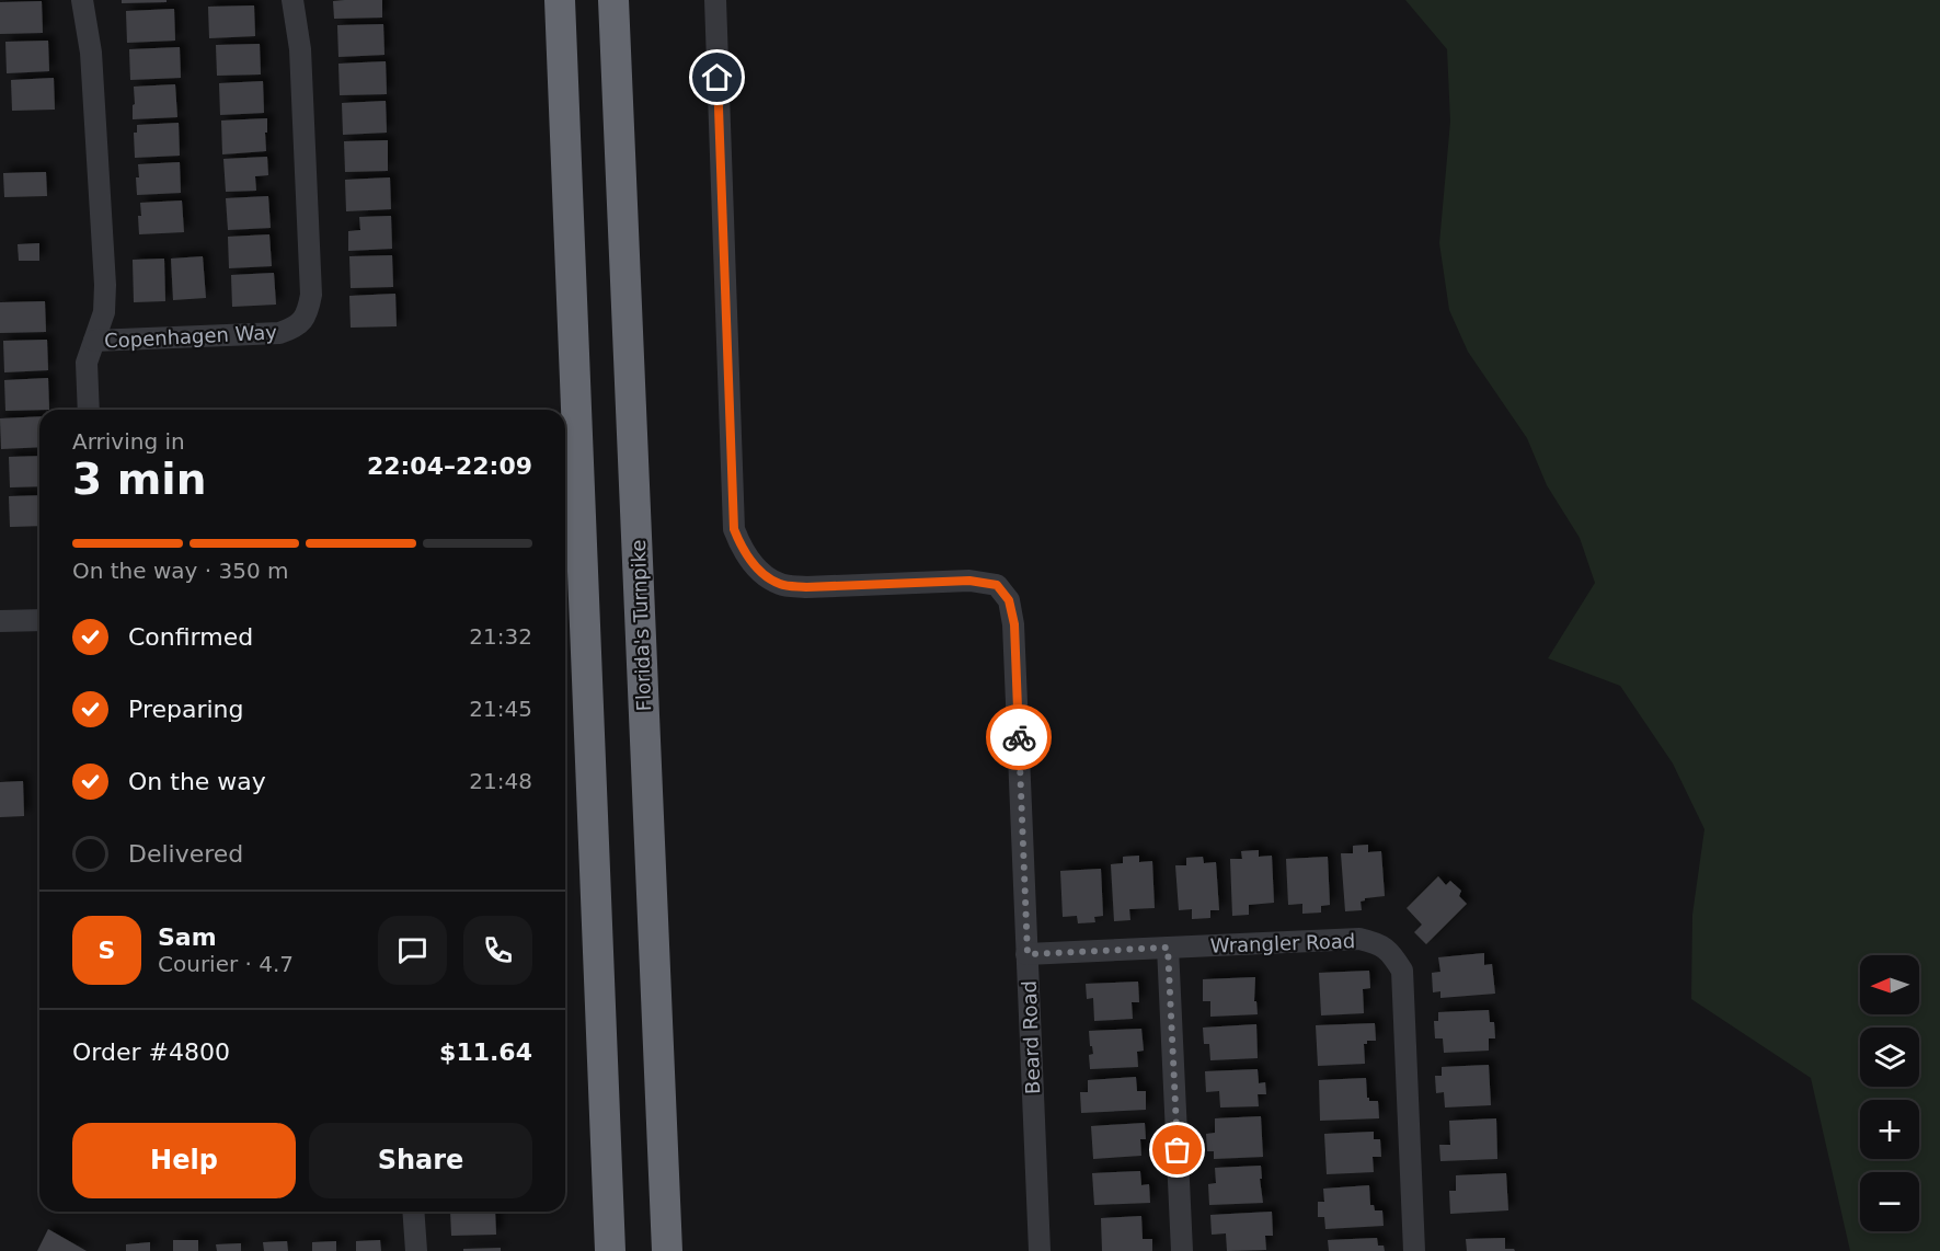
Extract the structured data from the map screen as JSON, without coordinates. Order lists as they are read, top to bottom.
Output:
{
  "streets": {
    "highway": ["Florida's Turnpike"],
    "street": ["Copenhagen Way", "Wrangler Road", "Beard Road"]
  },
  "crossings": [
    ["Wrangler Road", "Beard Road"]
  ],
  "north": "left",
  "page": {
    "heading": ["3 min", "Arriving in", "22:04–22:09"],
    "panel": [
      "Sam",
      "Courier · 4.7",
      "Order #4800",
      "$11.64"
    ],
    "bar": "On the way · 350 m",
    "list": [
      ["Confirmed", "21:32"],
      ["Preparing", "21:45"],
      ["On the way", "21:48"],
      "Delivered"
    ],
    "round": "S",
    "map_buttons": ["+", "−"],
    "buttons": ["Help", "Share"]
  }
}
